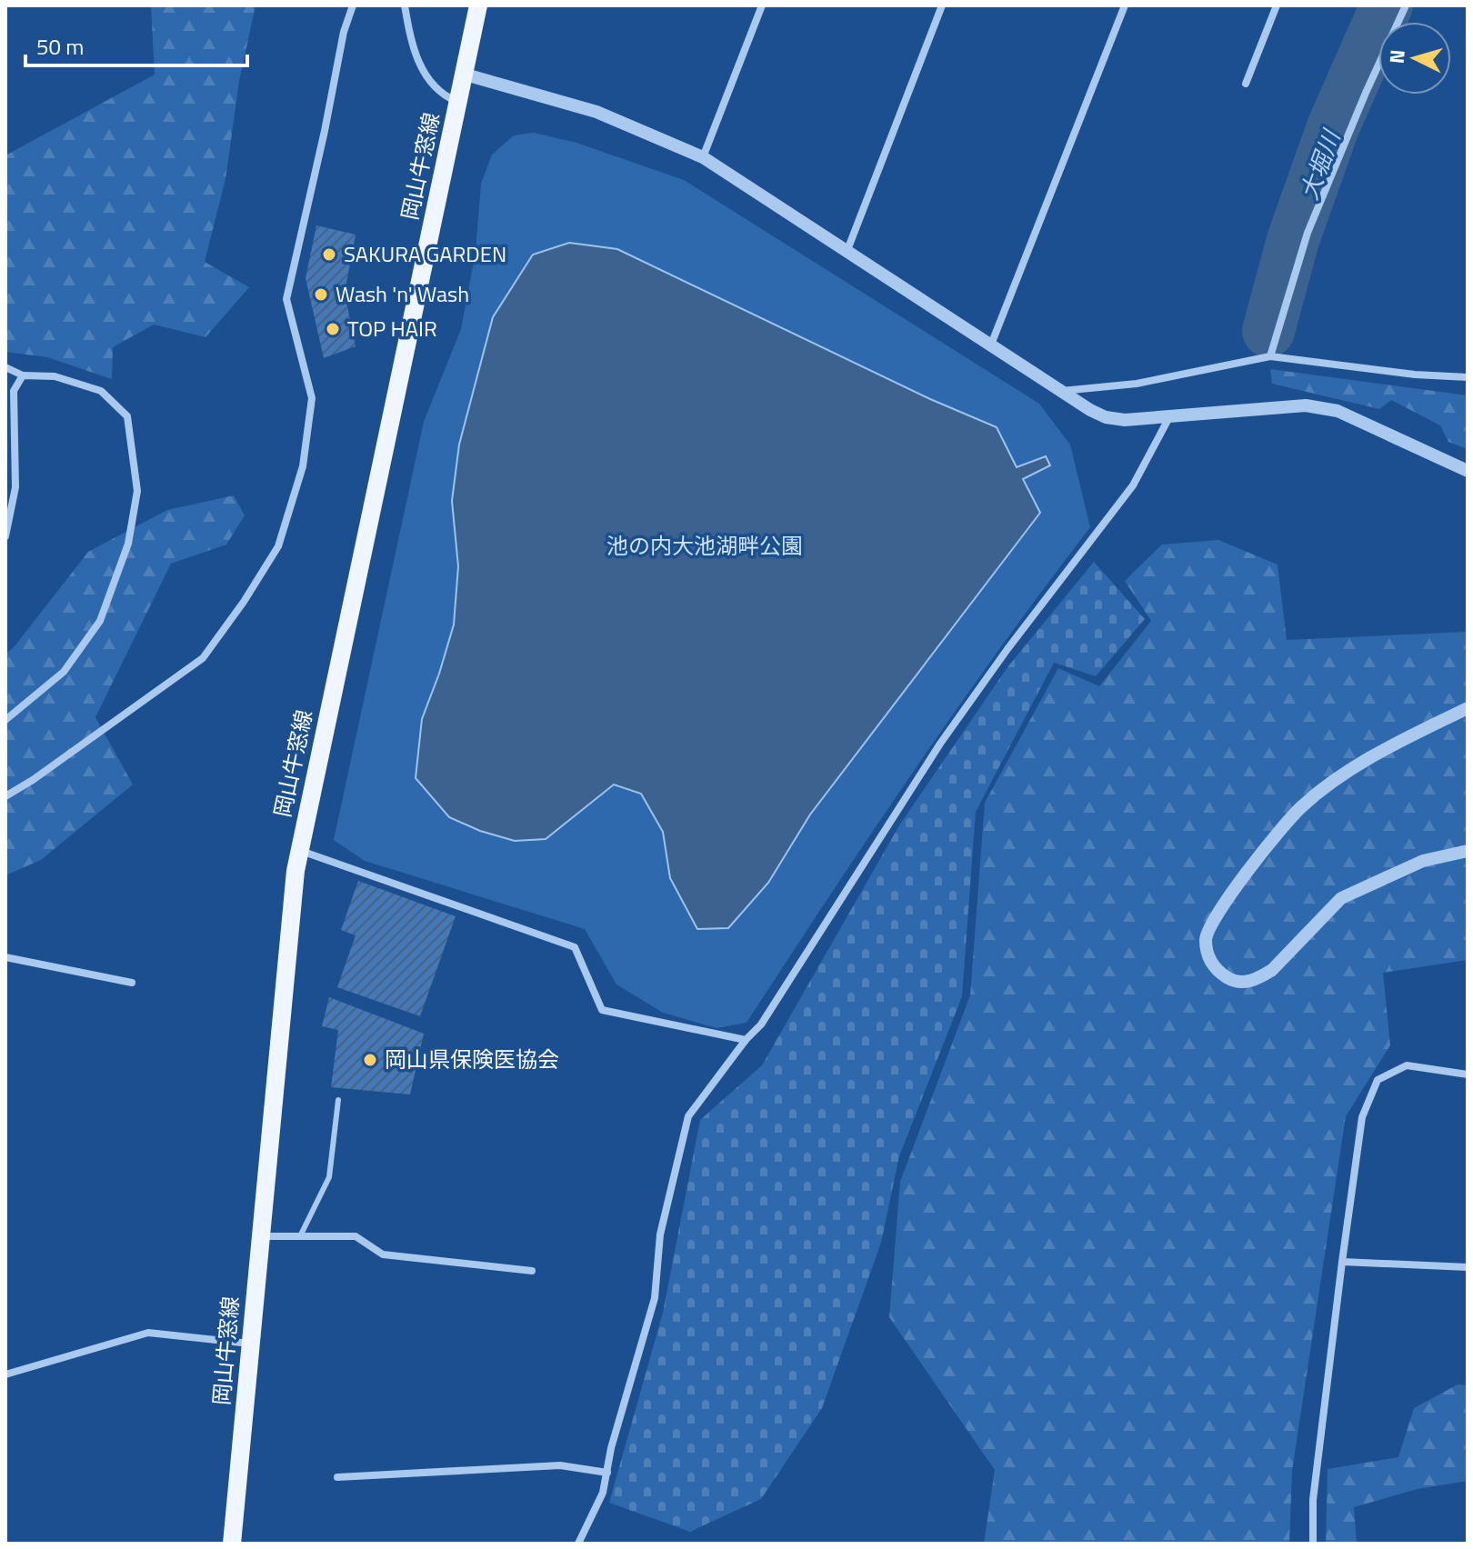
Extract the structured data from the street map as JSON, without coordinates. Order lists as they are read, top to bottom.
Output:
{
  "streets": {
    "main road": ["岡山牛窓線"]
  },
  "water": ["大堀川"],
  "parks": ["池の内大池湖畔公園"],
  "places": [
    "SAKURA GARDEN",
    "Wash 'n' Wash",
    "TOP HAIR",
    "岡山県保険医協会"
  ],
  "scale_bar": "50 m",
  "north": "left"
}
